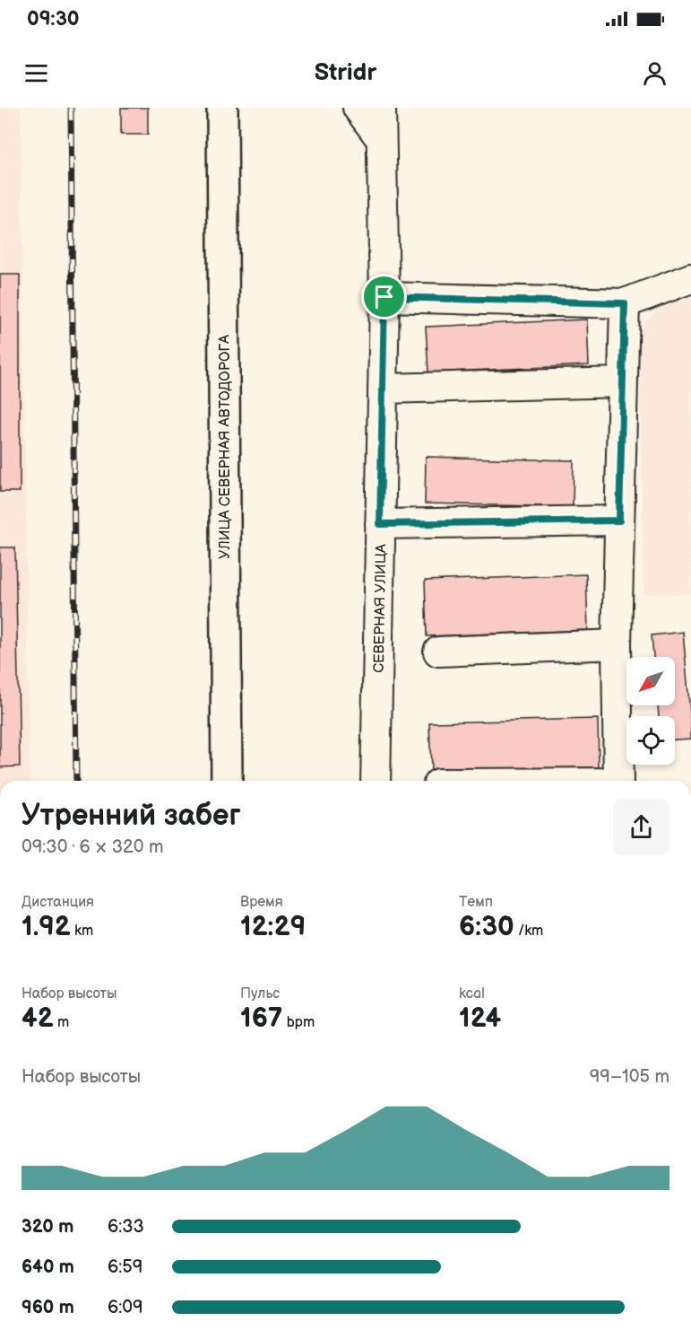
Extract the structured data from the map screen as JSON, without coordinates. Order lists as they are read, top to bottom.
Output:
{
  "streets": {
    "main road": ["УЛИЦА СЕВЕРНАЯ АВТОДОРОГА"],
    "street": ["СЕВЕРНАЯ УЛИЦА"]
  },
  "north": "bottom left",
  "page": {
    "status": "09:30",
    "header": "Stridr",
    "heading": ["Утренний забег", "09:30 · 6 × 320 m"],
    "stats": [
      ["Дистанция", "1.92 km"],
      ["Время", "12:29"],
      ["Темп", "6:30 /km"],
      ["Набор высоты", "42 m"],
      ["Пульс", "167 bpm"],
      ["kcal", "124"]
    ],
    "chart": ["Набор высоты", "99–105 m"],
    "list": [
      {
        "name": "320 m",
        "note": "6:33"
      },
      {
        "name": "640 m",
        "note": "6:59"
      },
      {
        "name": "960 m",
        "note": "6:09"
      }
    ]
  }
}
